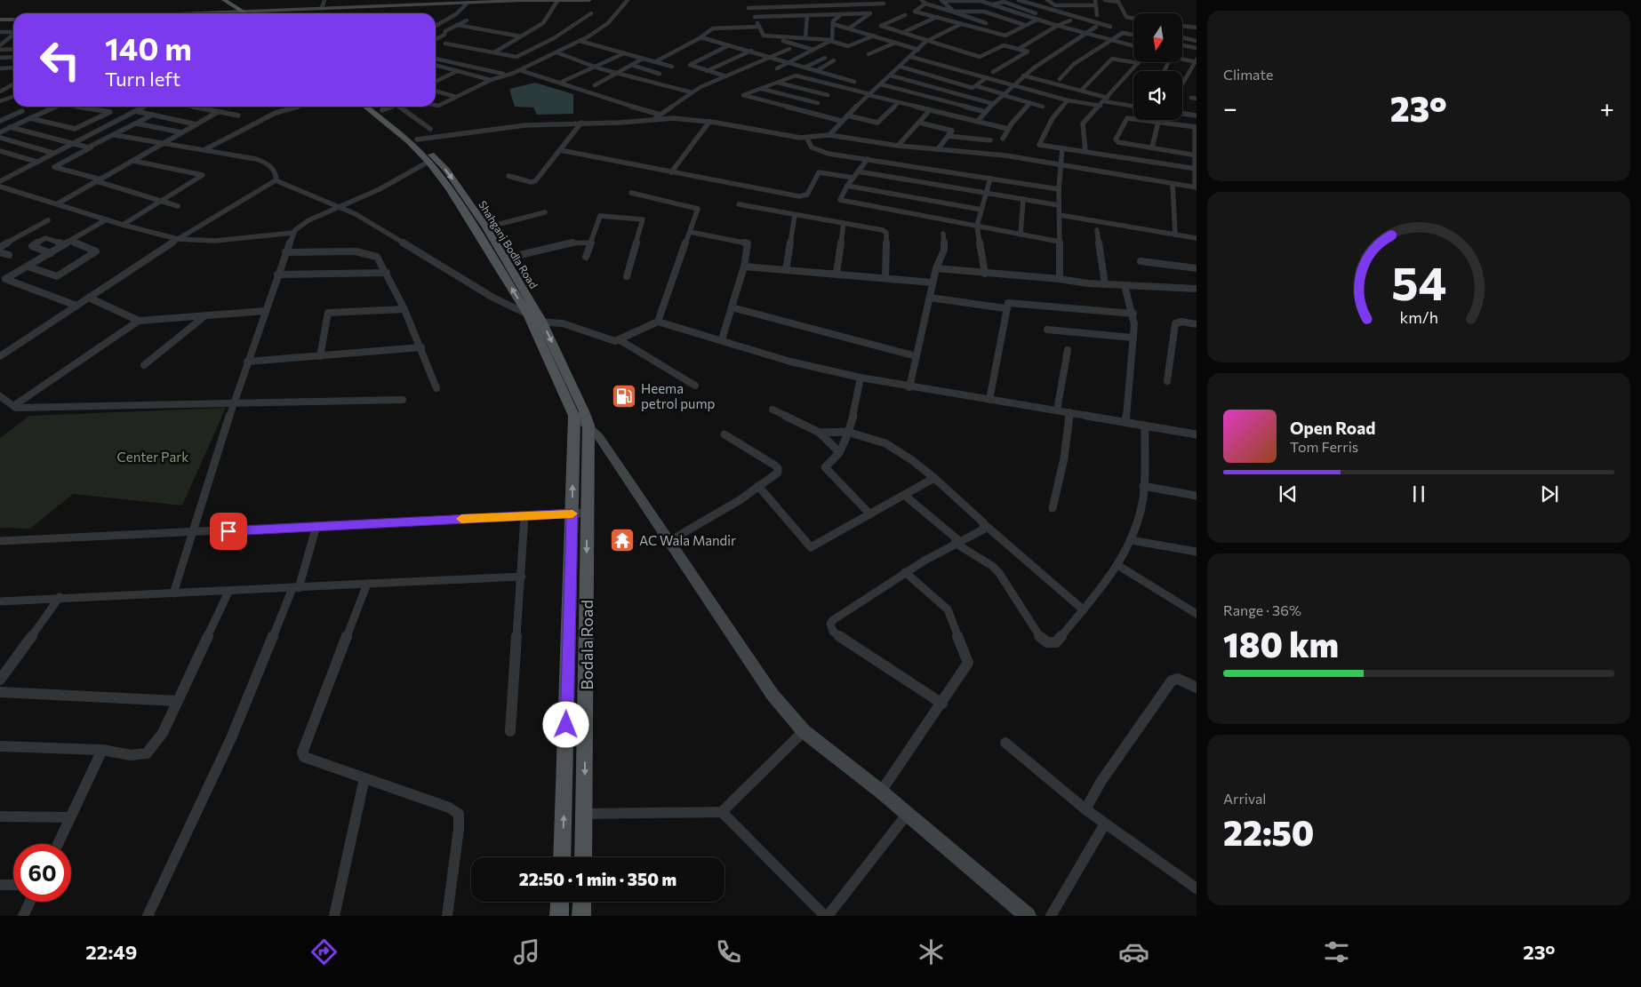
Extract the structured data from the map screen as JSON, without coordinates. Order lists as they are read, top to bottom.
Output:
{
  "streets": {
    "main road": ["Shahganj Bodla Road", "Bodala Road"]
  },
  "crossings": [
    ["Shahganj Bodla Road", "Bodala Road"]
  ],
  "parks": ["Center Park"],
  "places": {
    "fuel station": ["Heema petrol pump"],
    "temple": ["AC Wala Mandir"]
  },
  "north": "bottom",
  "page": {
    "tile": [
      "Climate",
      ["Range · 36%", "180 km"],
      ["Arrival", "22:50"]
    ],
    "turn": ["140 m", "Turn left"],
    "heat": ["−", "23°", "+"],
    "song": ["Open Road", "Tom Ferris"],
    "limit": "60",
    "trip": "22:50 · 1 min · 350 m",
    "tabs": ["22:49", "23°"],
    "gauge": ["54", "km/h"]
  }
}
